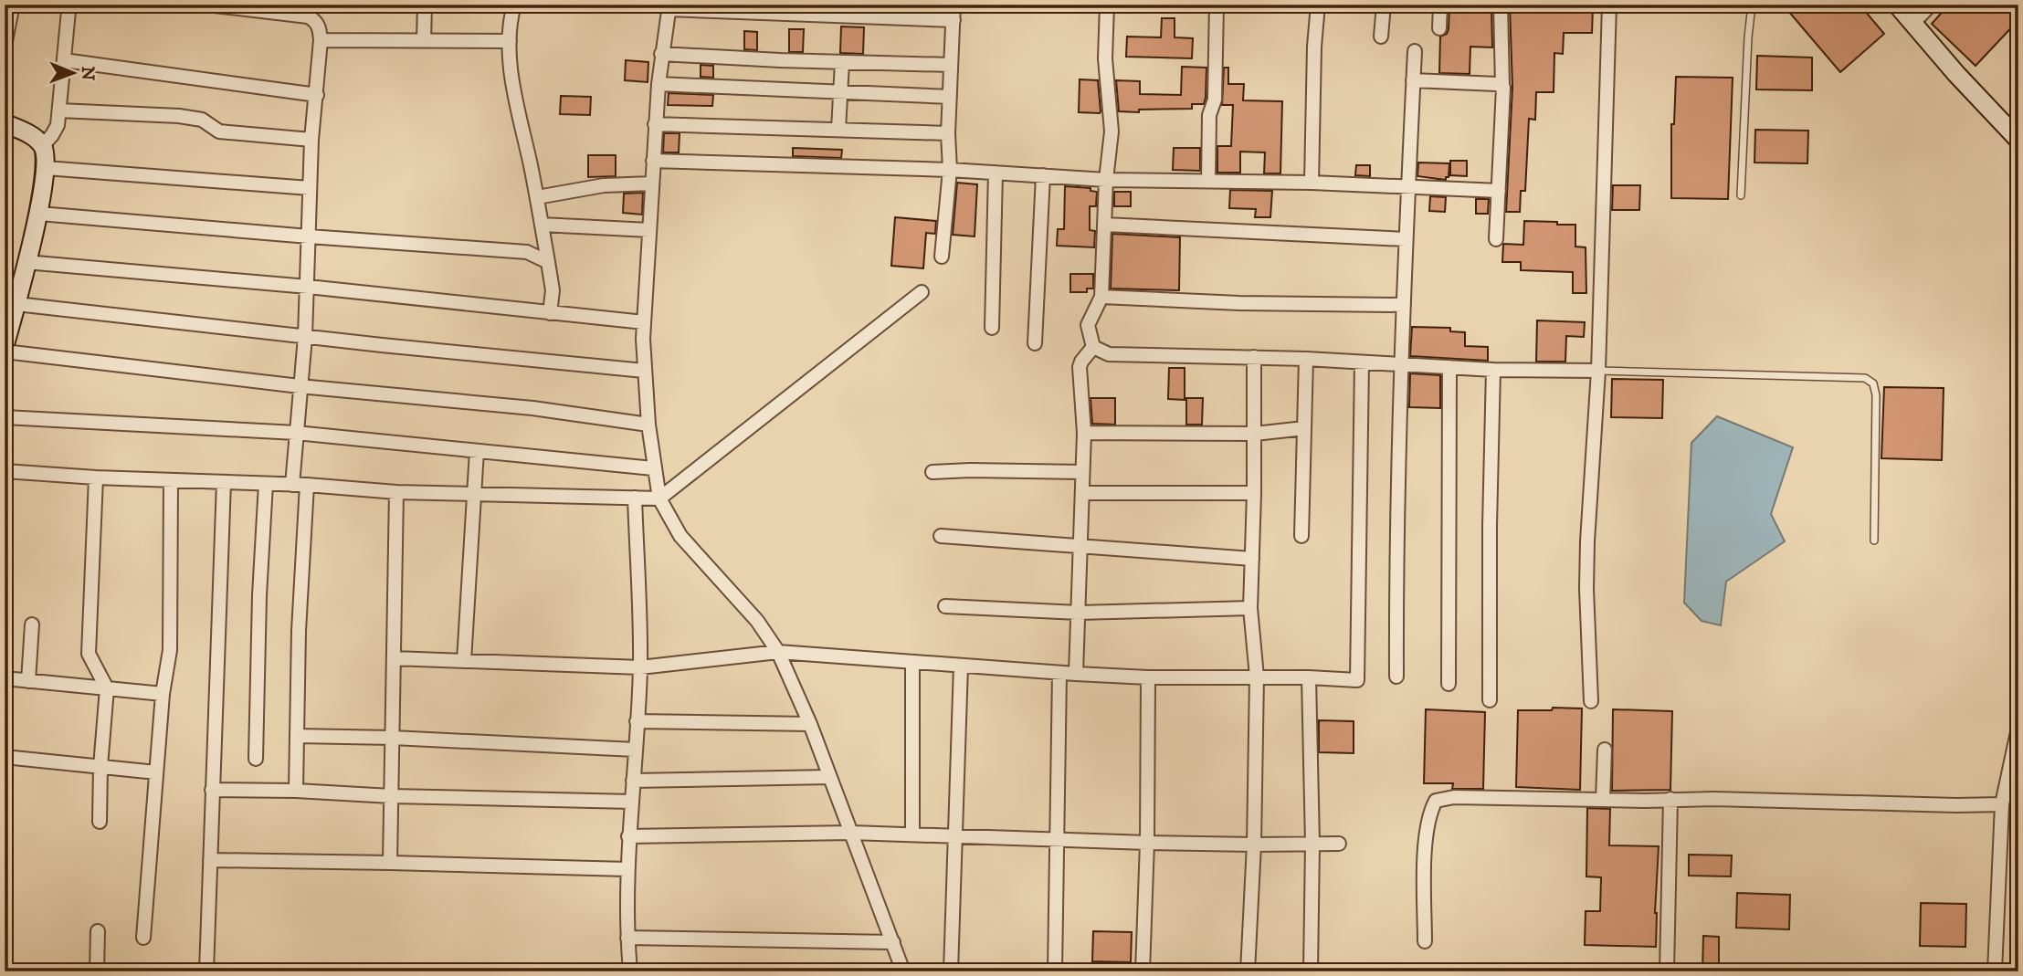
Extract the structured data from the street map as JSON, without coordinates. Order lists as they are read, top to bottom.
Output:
{
  "north": "right"
}
